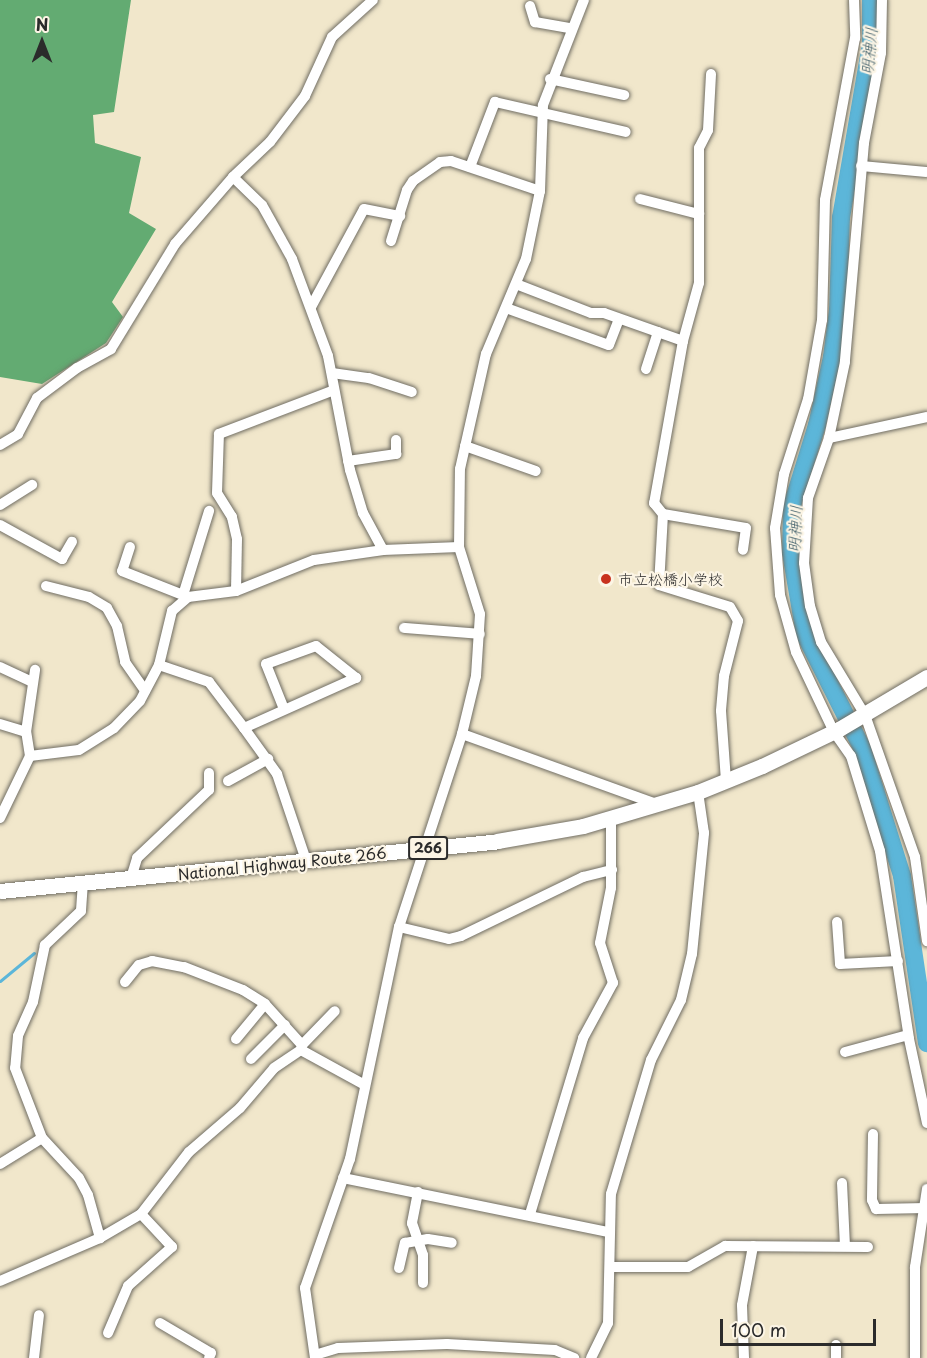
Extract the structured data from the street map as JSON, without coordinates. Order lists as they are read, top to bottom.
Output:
{
  "streets": {
    "highway": ["266", "National Highway Route 266"]
  },
  "water": ["明神川"],
  "places": ["市立松橋小学校"],
  "scale_bar": "100 m",
  "north": "top"
}
